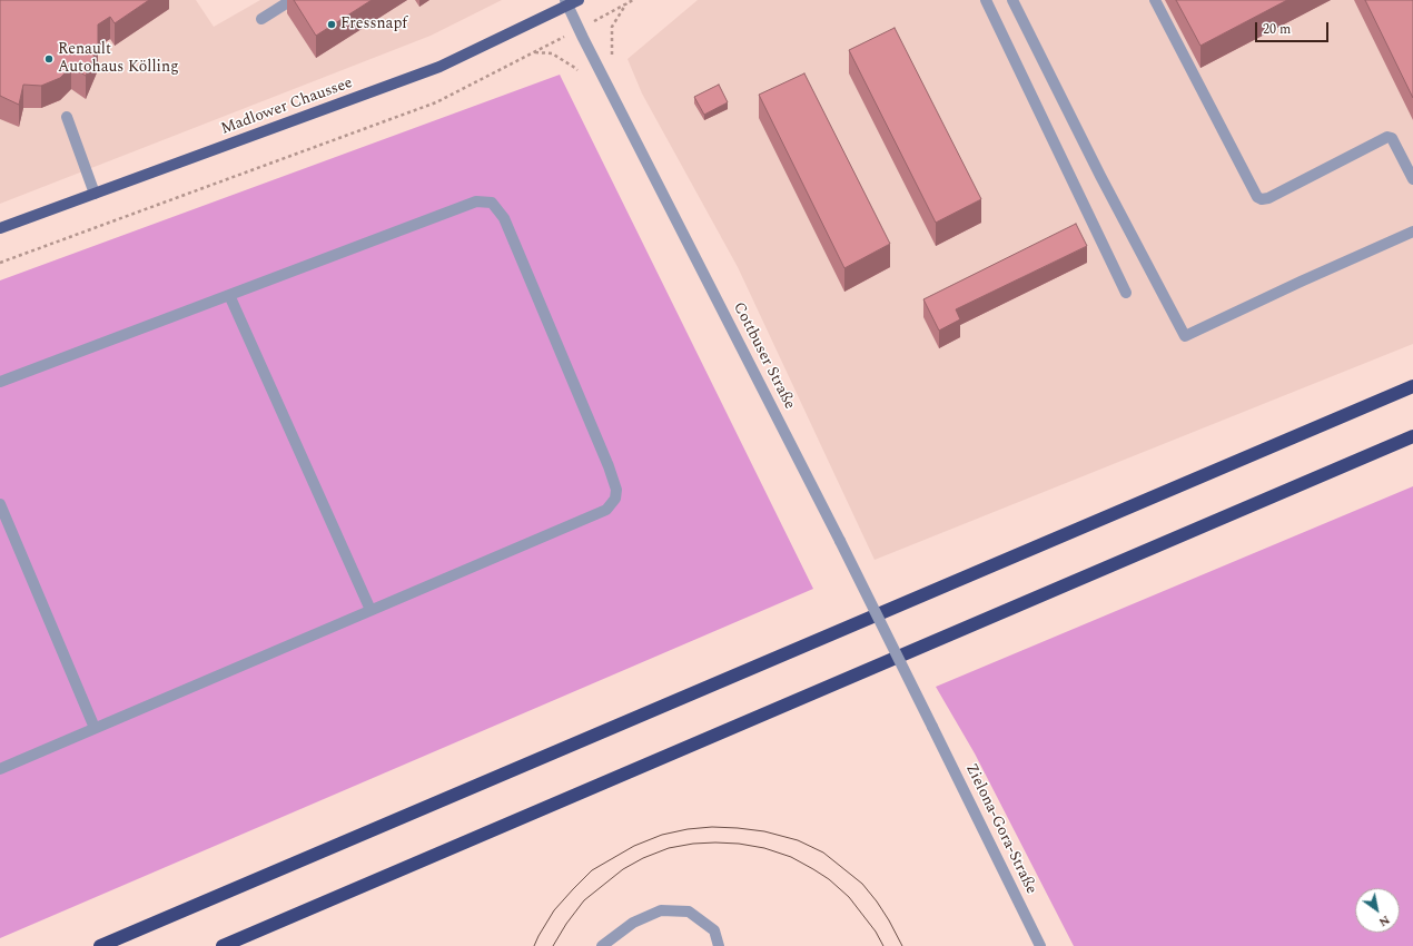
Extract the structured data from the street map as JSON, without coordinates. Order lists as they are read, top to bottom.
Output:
{
  "streets": {
    "main road": ["Madlower Chaussee"],
    "street": ["Cottbuser Straße", "Zielona-Gora-Straße"]
  },
  "crossings": [
    ["Madlower Chaussee", "Cottbuser Straße"],
    ["Cottbuser Straße", "Zielona-Gora-Straße"]
  ],
  "places": ["Fressnapf", "Renault Autohaus Kölling"],
  "scale_bar": "20 m",
  "north": "bottom right"
}
